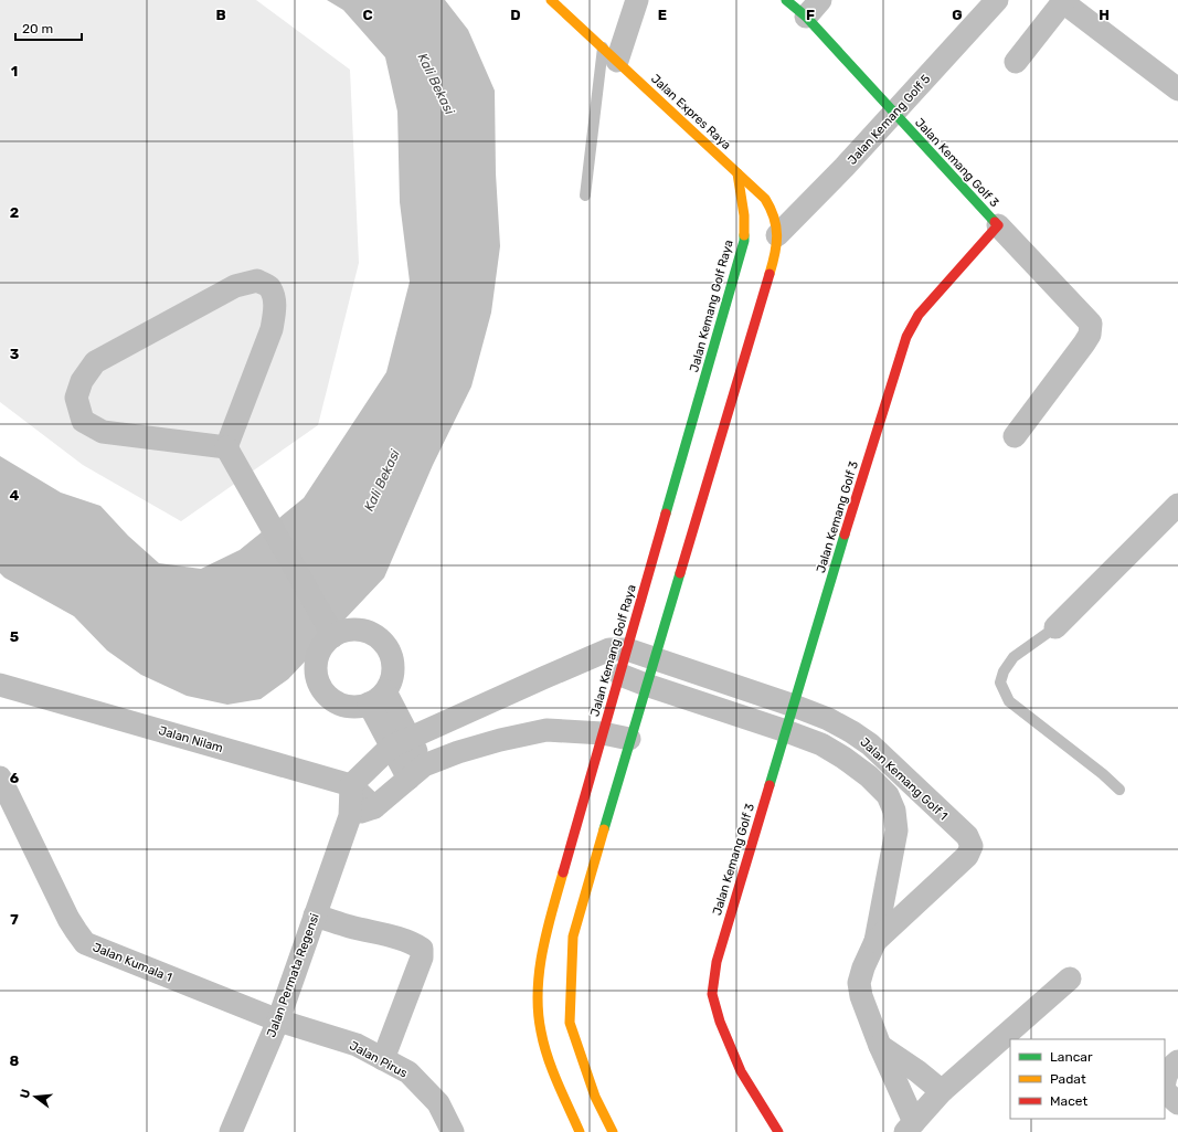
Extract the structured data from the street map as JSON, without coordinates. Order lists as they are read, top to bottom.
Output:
{
  "streets": {
    "street": [
      "Jalan Expres Raya",
      "Jalan Kemang Golf 5",
      "Jalan Kemang Golf 3",
      "Jalan Kemang Golf Raya",
      "Jalan Nilam",
      "Jalan Kemang Golf 1",
      "Jalan Kumala 1",
      "Jalan Permata Regensi",
      "Jalan Pirus"
    ]
  },
  "crossings": [
    ["Jalan Expres Raya", "Jalan Kemang Golf 5"],
    ["Jalan Expres Raya", "Jalan Kemang Golf Raya"],
    ["Jalan Expres Raya", "Jalan Kemang Golf 1"],
    ["Jalan Kemang Golf 5", "Jalan Kemang Golf 3"],
    ["Jalan Kemang Golf 3", "Jalan Kemang Golf 1"],
    ["Jalan Kemang Golf Raya", "Jalan Kemang Golf 1"],
    ["Jalan Nilam", "Jalan Permata Regensi"],
    ["Jalan Kumala 1", "Jalan Permata Regensi"],
    ["Jalan Kumala 1", "Jalan Pirus"],
    ["Jalan Permata Regensi", "Jalan Pirus"]
  ],
  "water": ["Kali Bekasi"],
  "legend": ["Lancar", "Padat", "Macet"],
  "scale_bar": "20 m",
  "north": "left",
  "grid": {
    "columns": [
      "B",
      "C",
      "D",
      "E",
      "F",
      "G",
      "H"
    ],
    "rows": [
      "1",
      "2",
      "3",
      "4",
      "5",
      "6",
      "7",
      "8"
    ]
  }
}
